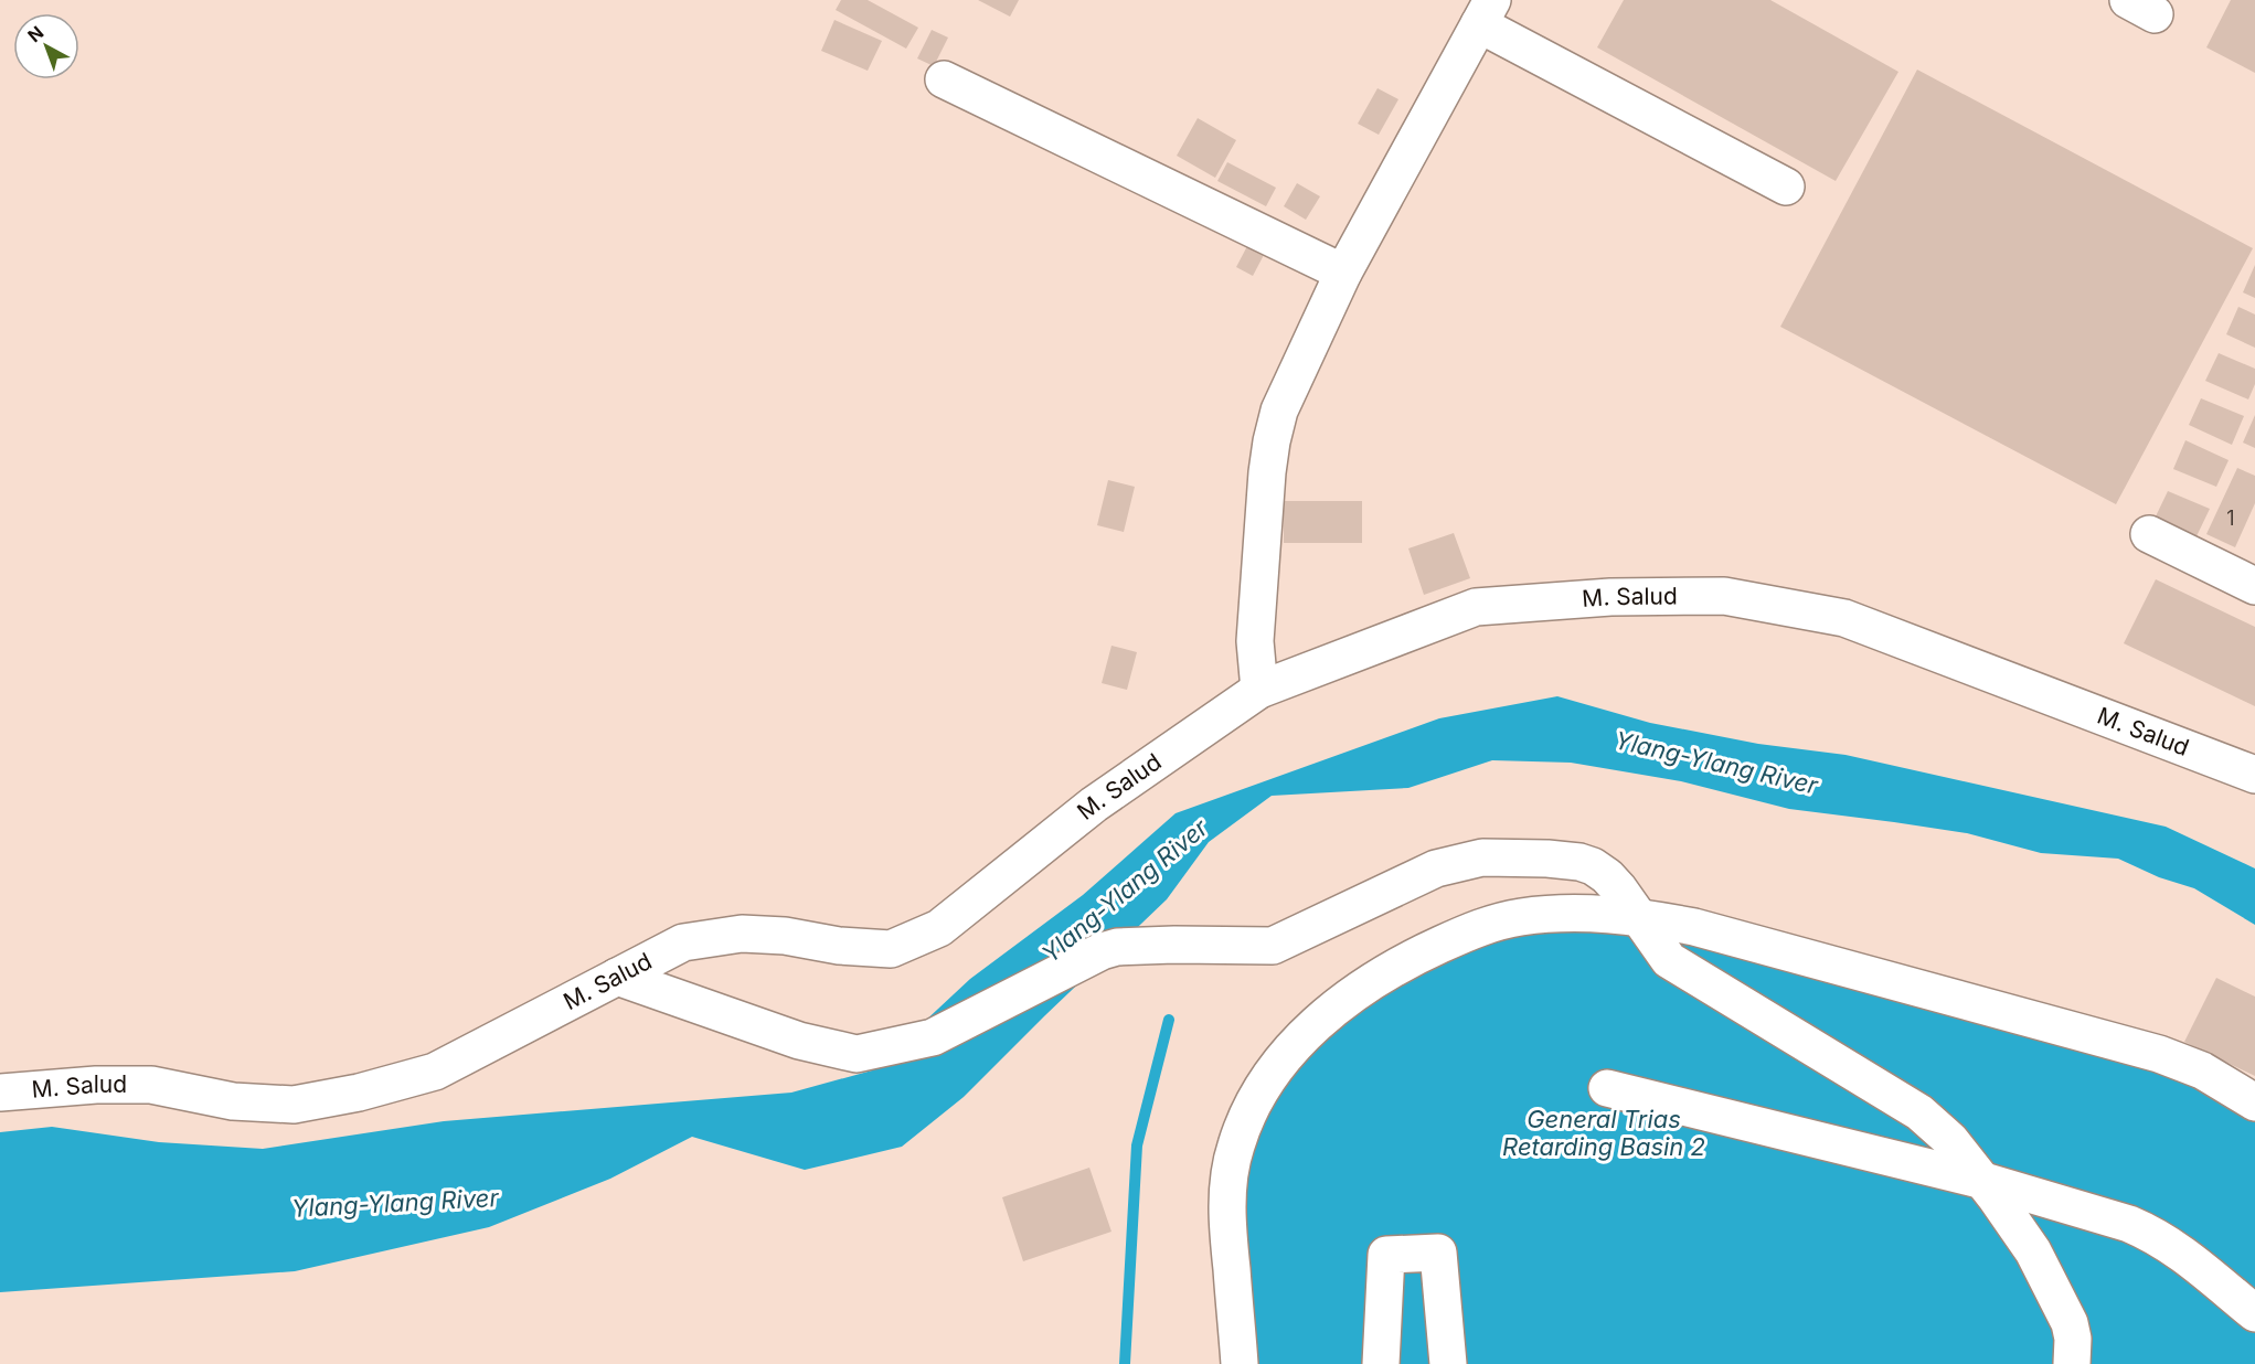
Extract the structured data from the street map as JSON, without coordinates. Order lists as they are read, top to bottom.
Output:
{
  "streets": {
    "street": ["M. Salud"]
  },
  "water": ["Ylang-Ylang River", "General Trias Retarding Basin 2"],
  "house_numbers": ["1"],
  "north": "top left"
}
